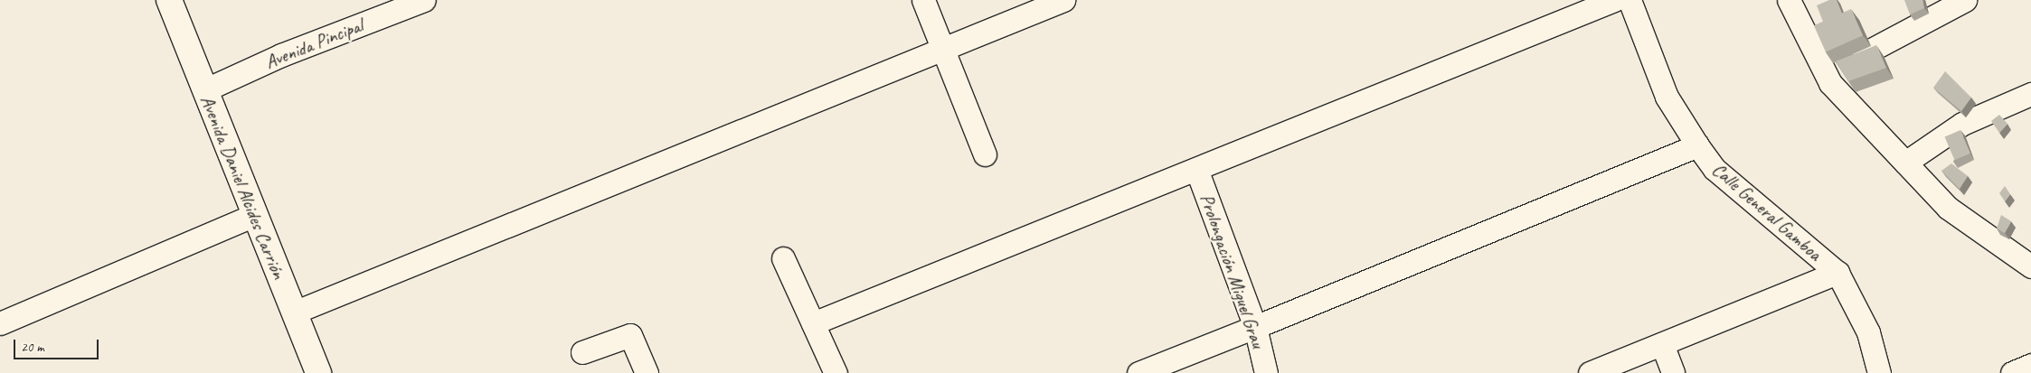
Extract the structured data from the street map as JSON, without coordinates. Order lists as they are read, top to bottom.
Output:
{
  "streets": {
    "street": [
      "Avenida Pincipal",
      "Avenida Daniel Alcides Carrión",
      "Calle General Gamboa",
      "Prolongación Miguel Grau"
    ]
  },
  "crossings": [
    ["Avenida Pincipal", "Avenida Daniel Alcides Carrión"]
  ],
  "scale_bar": "20 m"
}
